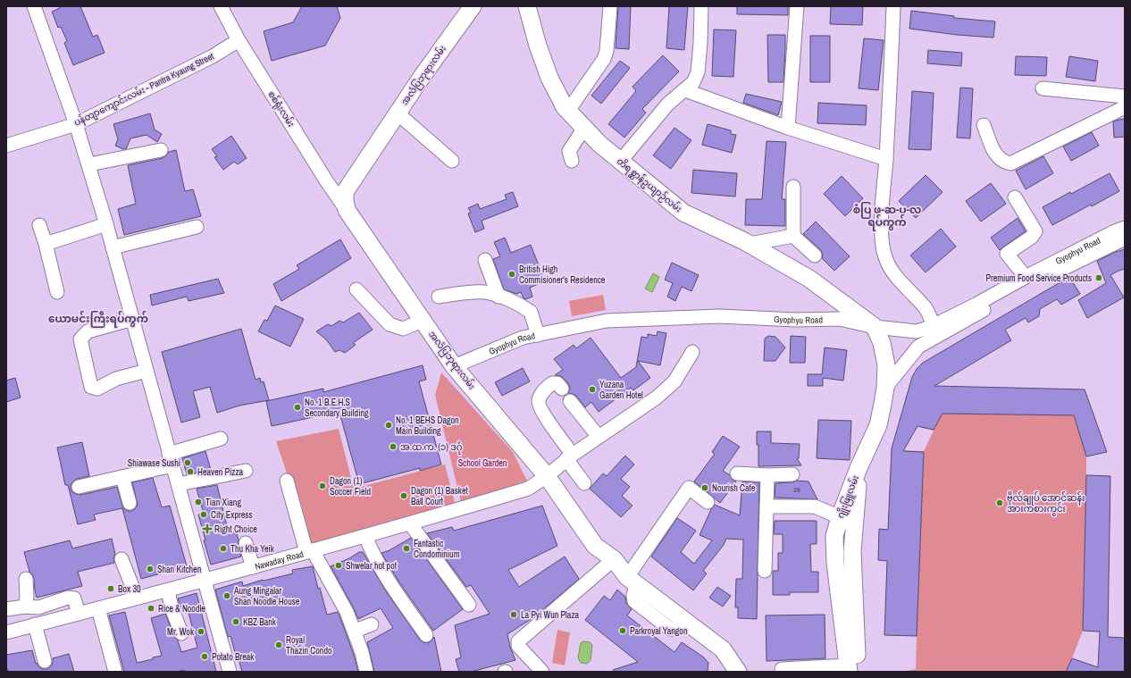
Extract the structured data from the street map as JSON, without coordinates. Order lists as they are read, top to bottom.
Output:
{
  "streets": {
    "main road": ["အလံပြဘုရားလမ်း", "တိရစ္ဆာန်ဥယျာဉ်လမ်း", "ဂျိုးဖြူလမ်း"],
    "street": [
      "ပန်တျာကျောင်းလမ်း - Pantra Kyaung Street",
      "စစ်ရုံးလမ်း",
      "Gyophyu Road",
      "Nawaday Road"
    ]
  },
  "crossings": [
    ["အလံပြဘုရားလမ်း", "စစ်ရုံးလမ်း"],
    ["အလံပြဘုရားလမ်း", "Gyophyu Road"],
    ["အလံပြဘုရားလမ်း", "Nawaday Road"],
    ["ပန်တျာကျောင်းလမ်း - Pantra Kyaung Street", "စစ်ရုံးလမ်း"],
    ["တိရစ္ဆာန်ဥယျာဉ်လမ်း", "Gyophyu Road"],
    ["တိရစ္ဆာန်ဥယျာဉ်လမ်း", "ဂျိုးဖြူလမ်း"],
    ["Gyophyu Road", "ဂျိုးဖြူလမ်း"]
  ],
  "districts": ["စံပြ ဖ-ဆ-ပ-လ ရပ်ကွက်", "ယောမင်းကြီးရပ်ကွက်"],
  "parks": ["School Garden"],
  "places": {
    "other": [
      "British High Commisioner's Residence",
      "Premium Food Service Products",
      "Yuzana Garden Hotel",
      "No. 1 B.E.H.S Secondary Building",
      "No. 1 BEHS Dagon Main Building",
      "အ.ထ.က. (၁) ဒဂုံ",
      "Shiawase Sushi",
      "Heaven Pizza",
      "Dagon (1) Soccer Field",
      "Nourish Cafe",
      "Dagon (1) Basket Ball Court",
      "Tian Xiang",
      "ဗိုလ်ချုပ် အောင်ဆန်း အားကစားကွင်း",
      "City Express",
      "Thu Kha Yeik",
      "Fantastic Condominium",
      "Shwelar hot pot",
      "Shan Kitchen",
      "Box 30",
      "Aung Mingalar Shan Noodle House",
      "Rice & Noodle",
      "La Pyi Wun Plaza",
      "KBZ Bank",
      "Parkroyal Yangon",
      "Mr. Wok",
      "Royal Thazin Condo",
      "Potato Break"
    ],
    "health": ["Right Choice"]
  },
  "house_numbers": ["29"]
}
